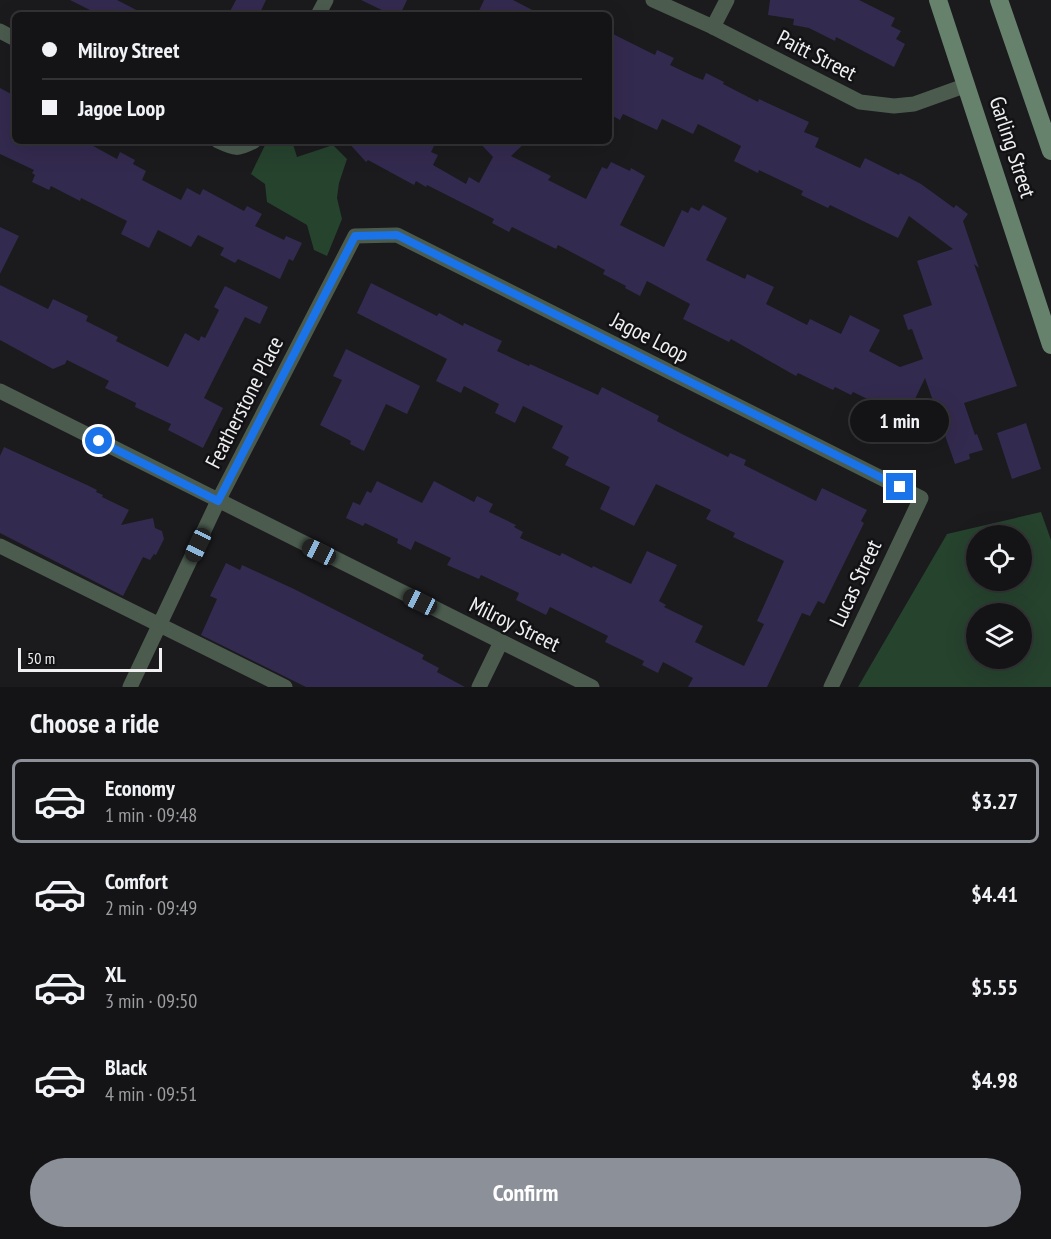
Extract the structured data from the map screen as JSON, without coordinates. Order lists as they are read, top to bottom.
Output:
{
  "streets": {
    "street": [
      "Paitt Street",
      "Garling Street",
      "Jagoe Loop",
      "Featherstone Place",
      "Lucas Street",
      "Milroy Street"
    ]
  },
  "crossings": [
    ["Paitt Street", "Garling Street"],
    ["Jagoe Loop", "Featherstone Place"],
    ["Jagoe Loop", "Lucas Street"],
    ["Featherstone Place", "Milroy Street"]
  ],
  "scale_bar": "50 m",
  "page": {
    "banner": ["Milroy Street", "Jagoe Loop"],
    "bubble": "1 min",
    "scale": "50 m",
    "heading": "Choose a ride",
    "list": [
      {
        "name": "Economy",
        "note": "1 min · 09:48",
        "value": "$3.27"
      },
      {
        "name": "Comfort",
        "note": "2 min · 09:49",
        "value": "$4.41"
      },
      {
        "name": "XL",
        "note": "3 min · 09:50",
        "value": "$5.55"
      },
      {
        "name": "Black",
        "note": "4 min · 09:51",
        "value": "$4.98"
      }
    ],
    "buttons": "Confirm"
  }
}
